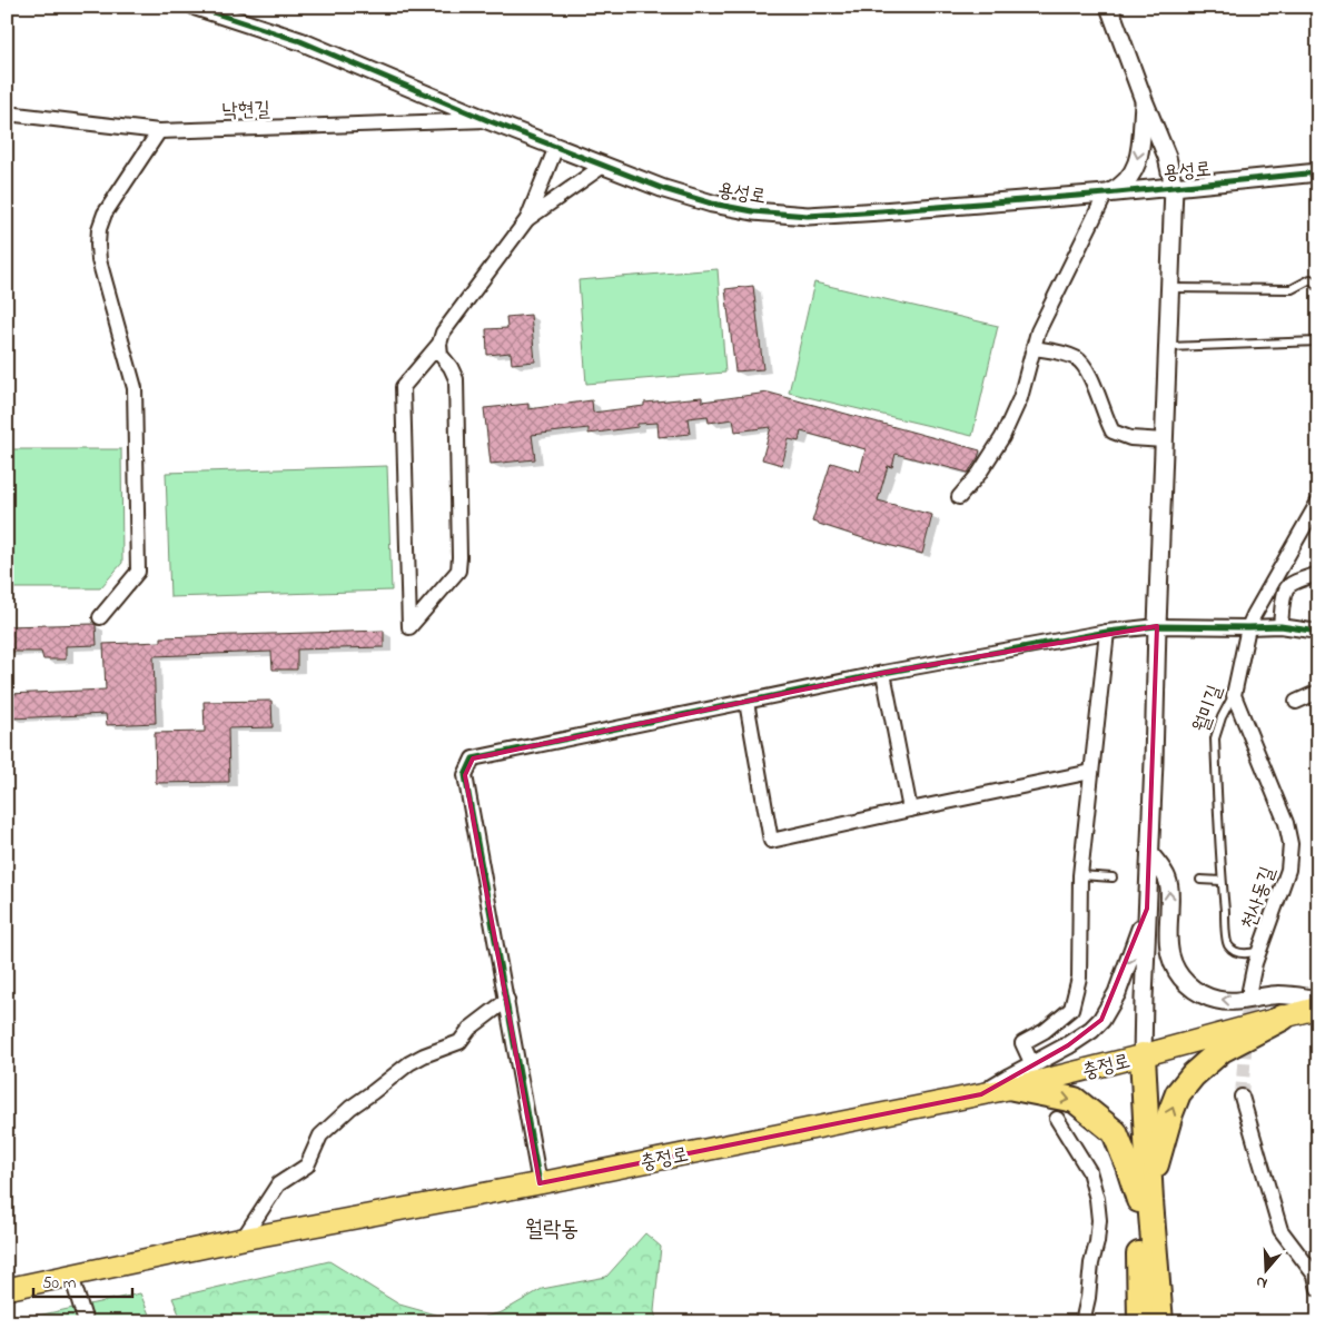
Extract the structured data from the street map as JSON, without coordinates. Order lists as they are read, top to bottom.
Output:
{
  "streets": {
    "main road": ["충정로"],
    "street": [
      "낙현길",
      "용성로",
      "월미길",
      "천사동길"
    ]
  },
  "crossings": [
    ["낙현길", "용성로"],
    ["월미길", "천사동길"]
  ],
  "districts": ["월락동"],
  "scale_bar": "50 m",
  "north": "bottom"
}
